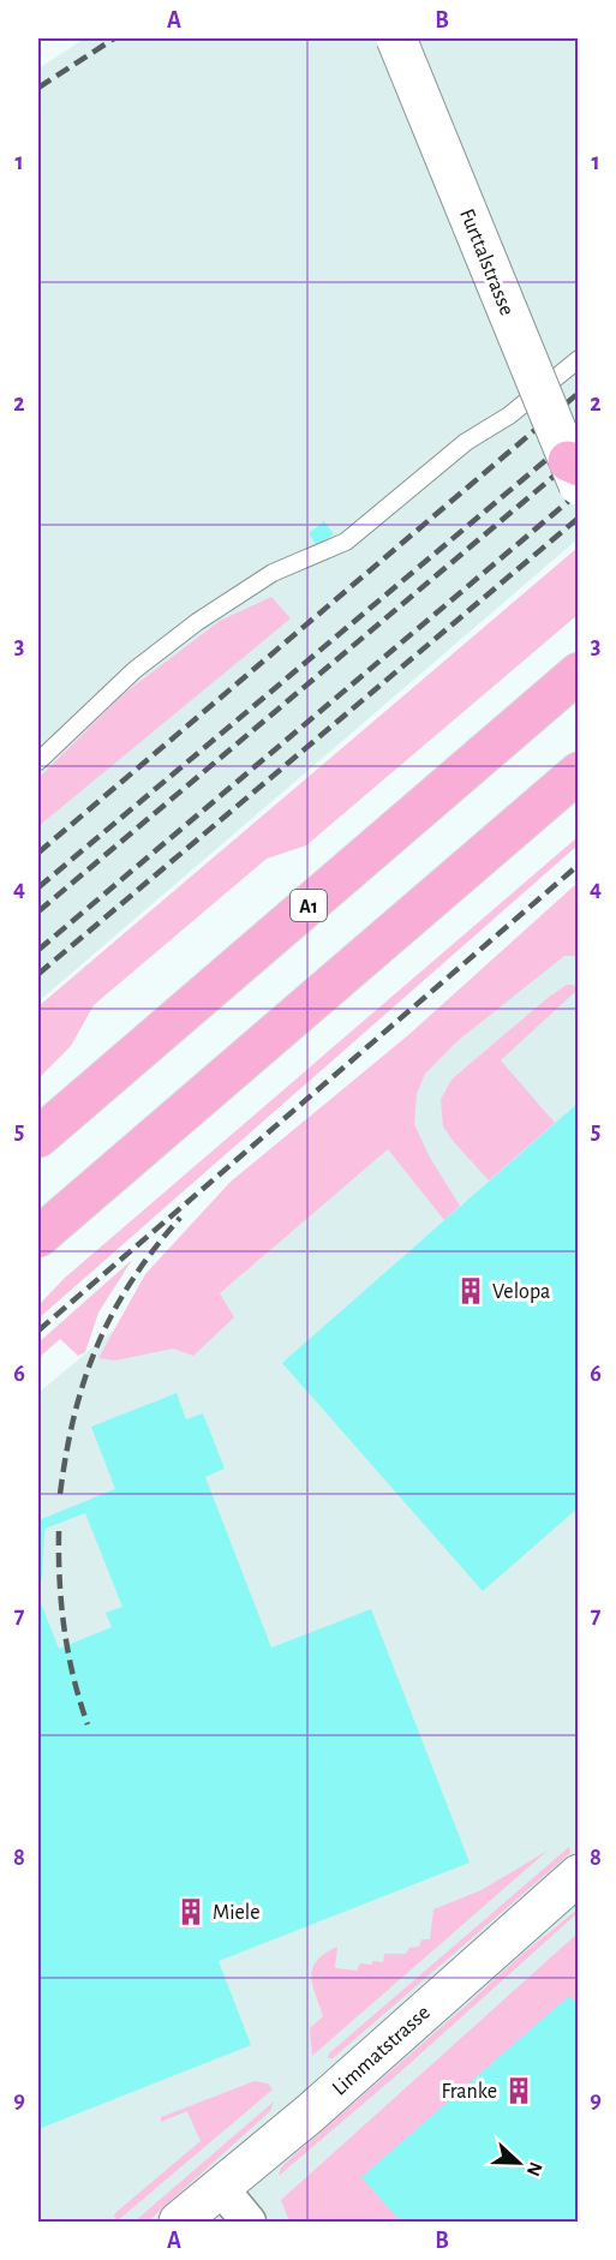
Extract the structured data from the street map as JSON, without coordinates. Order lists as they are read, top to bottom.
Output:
{
  "streets": {
    "highway": ["A1"],
    "main road": ["Furttalstrasse", "Limmatstrasse"]
  },
  "places": {
    "building": ["Velopa", "Miele", "Franke"]
  },
  "north": "right",
  "grid": {
    "columns": ["A", "B"],
    "rows": [
      "1",
      "2",
      "3",
      "4",
      "5",
      "6",
      "7",
      "8",
      "9"
    ]
  }
}
